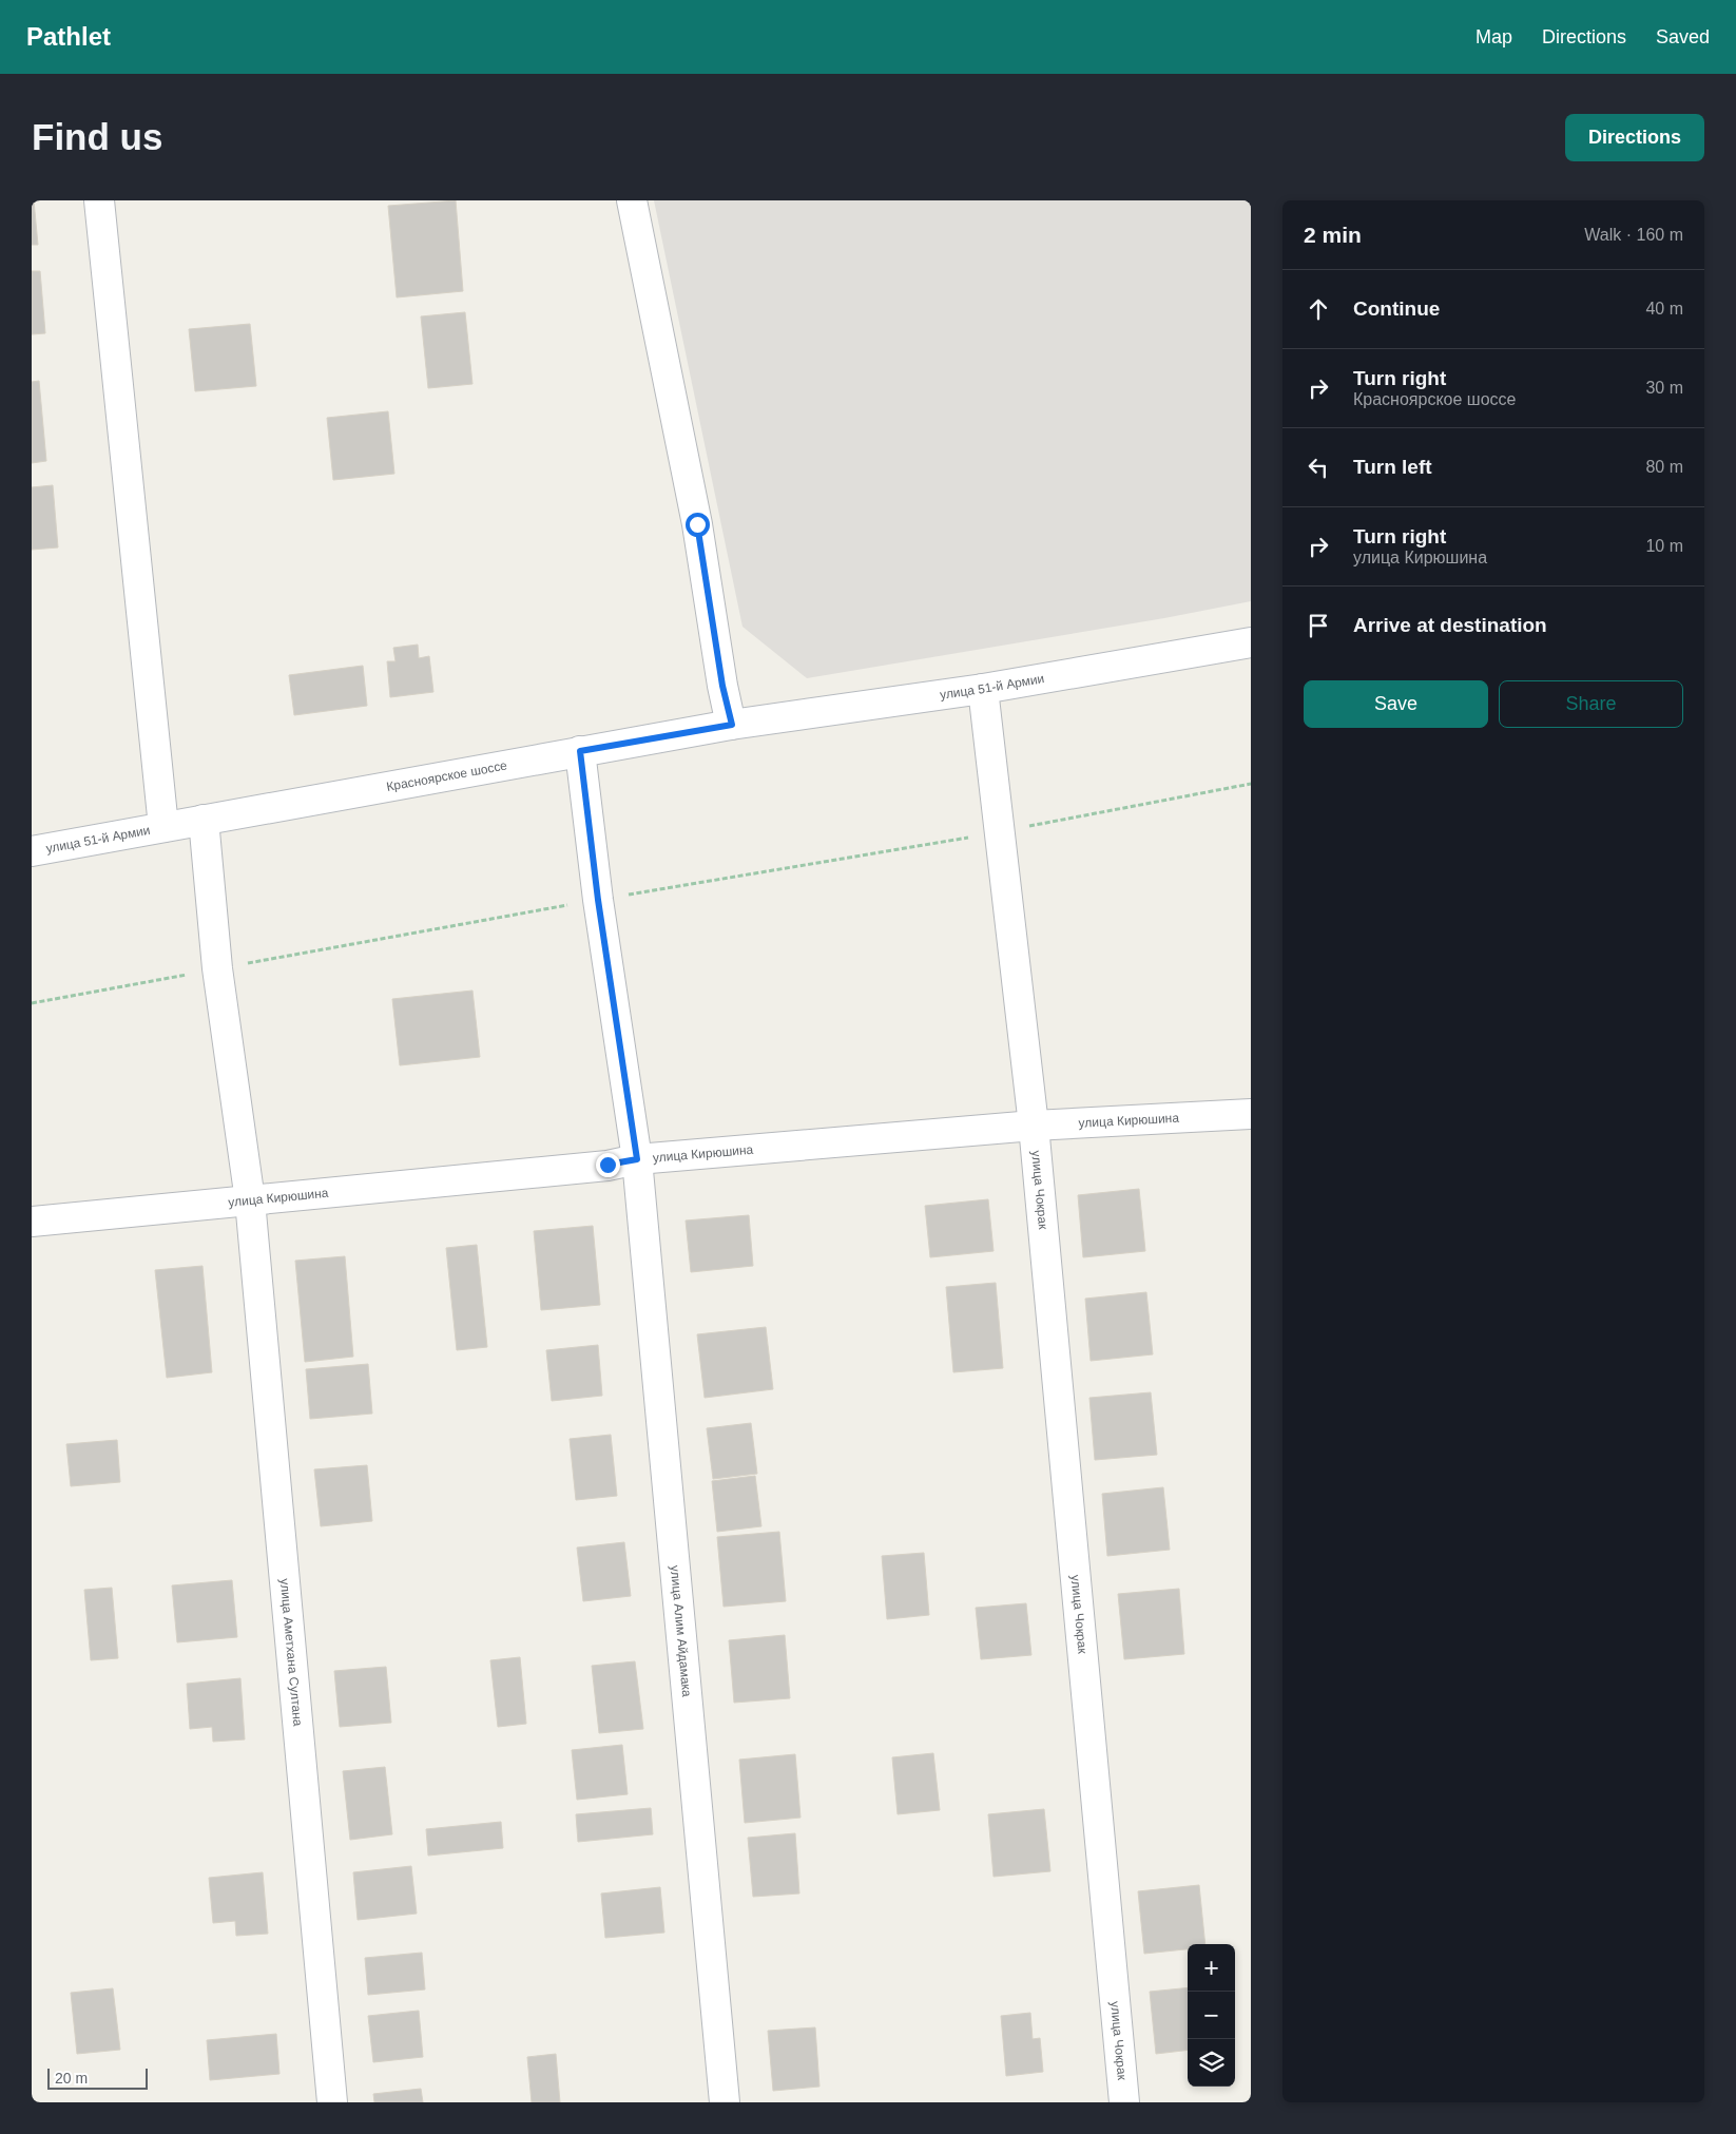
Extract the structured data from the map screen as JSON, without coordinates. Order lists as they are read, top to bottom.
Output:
{
  "streets": {
    "street": [
      "улица 51-й Армии",
      "Красноярское шоссе",
      "улица Кирюшина",
      "улица Чокрак",
      "улица Алим Айдамака",
      "улица Аметхана Султана"
    ]
  },
  "crossings": [
    ["улица 51-й Армии", "Красноярское шоссе"],
    ["улица 51-й Армии", "улица Чокрак"],
    ["Красноярское шоссе", "улица Алим Айдамака"],
    ["Красноярское шоссе", "улица Аметхана Султана"],
    ["улица Кирюшина", "улица Чокрак"],
    ["улица Кирюшина", "улица Алим Айдамака"],
    ["улица Кирюшина", "улица Аметхана Султана"]
  ],
  "scale_bar": "20 m",
  "page": {
    "header": "Pathlet",
    "nav": ["Map", "Directions", "Saved"],
    "buttons": [
      "Directions",
      ["Save", "Share"]
    ],
    "title": "Find us",
    "heading": ["2 min", "Walk · 160 m"],
    "list": [
      ["Continue", "40 m"],
      ["Turn right", "Красноярское шоссе", "30 m"],
      ["Turn left", "80 m"],
      ["Turn right", "улица Кирюшина", "10 m"],
      "Arrive at destination"
    ],
    "map_buttons": ["+", "−"],
    "scale": "20 m"
  }
}
